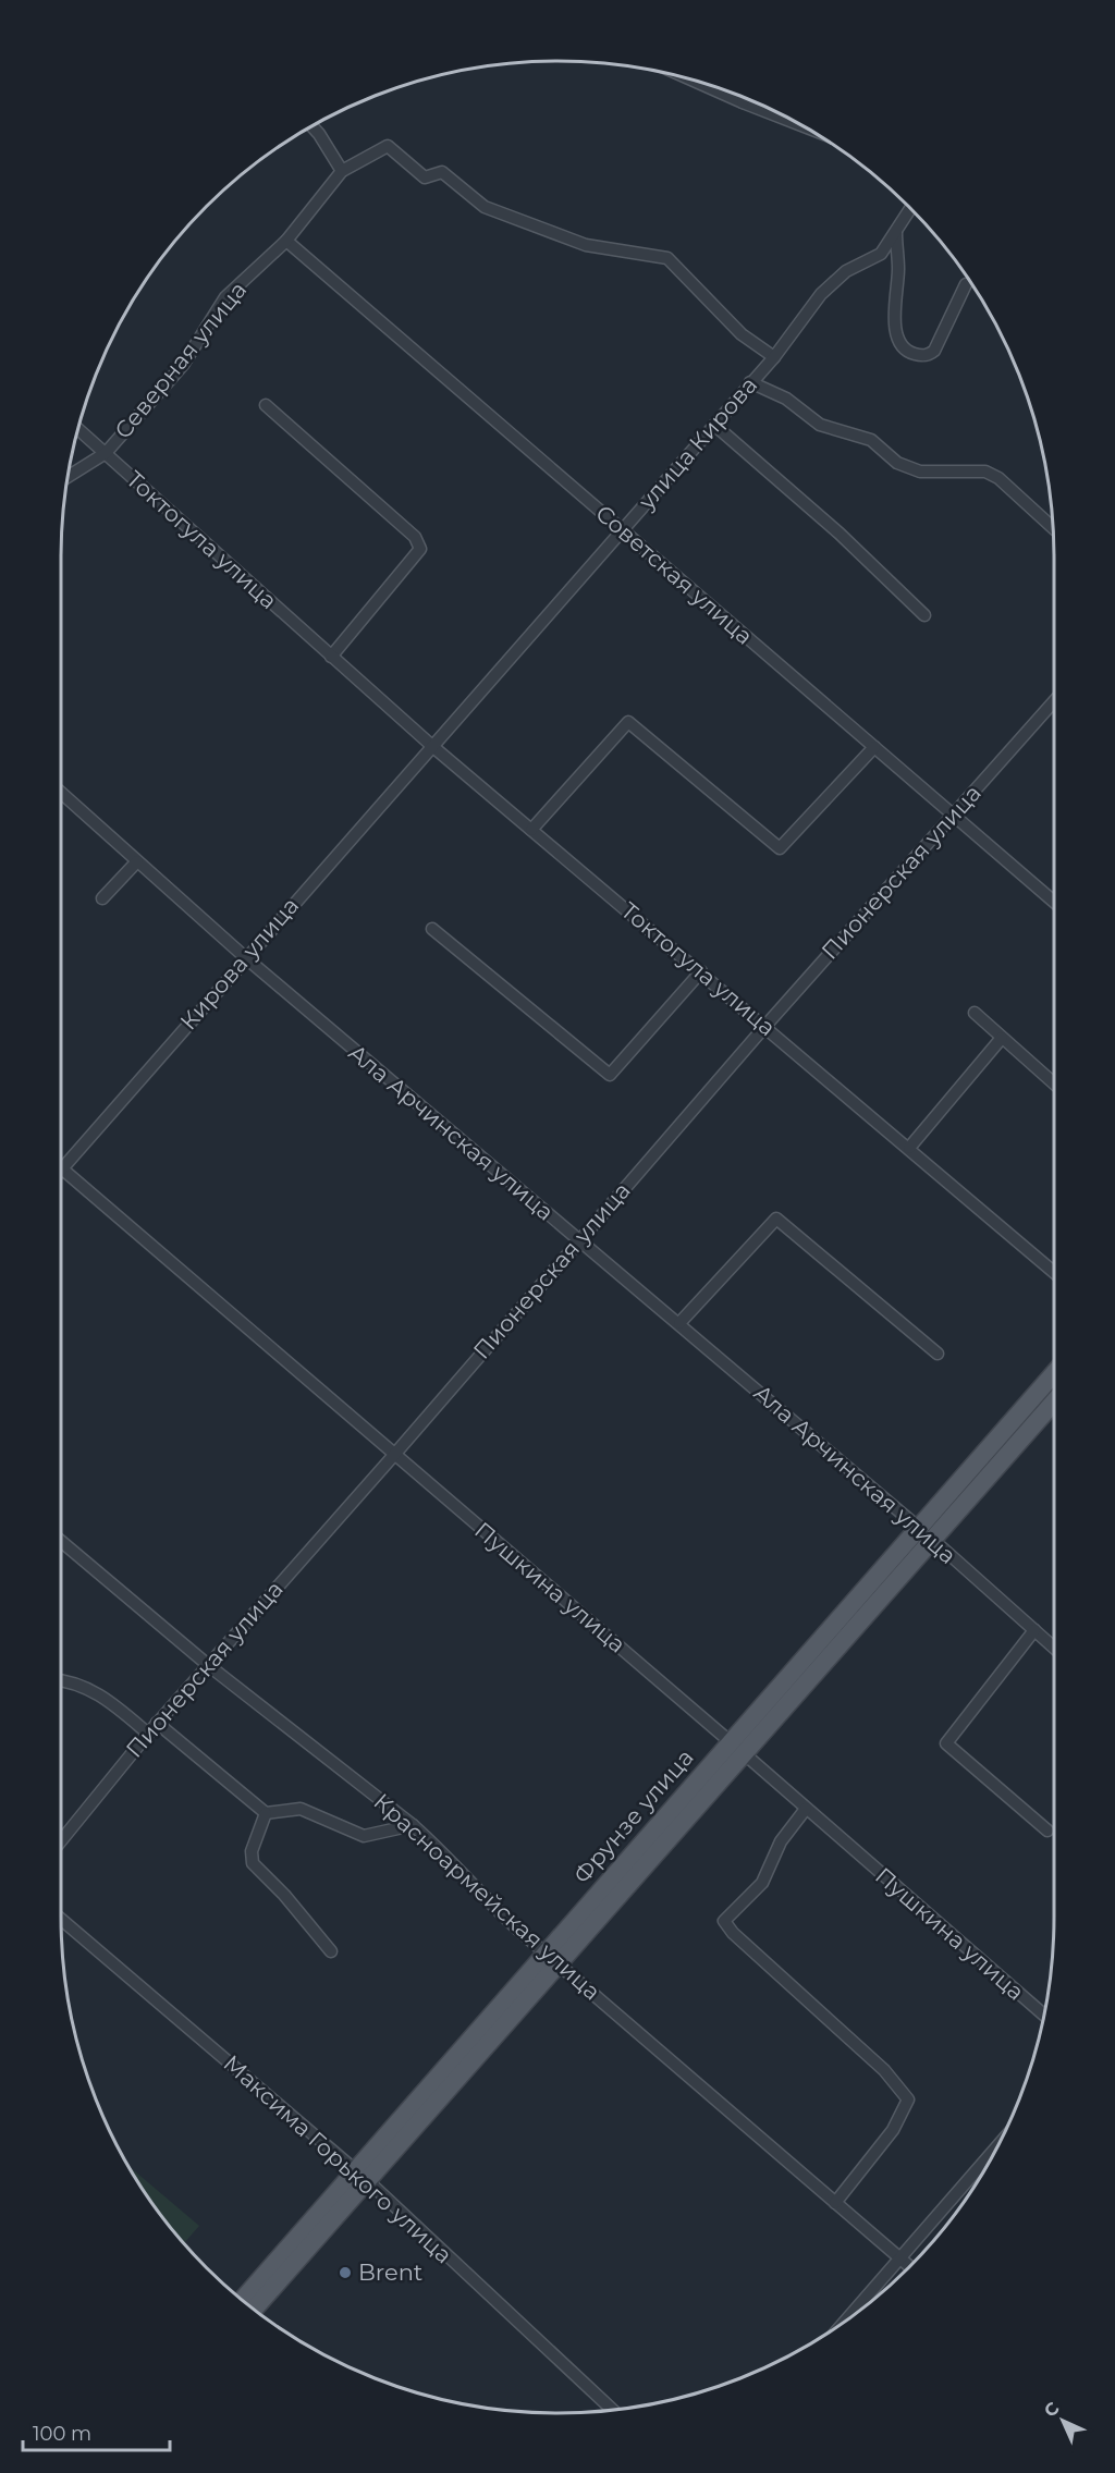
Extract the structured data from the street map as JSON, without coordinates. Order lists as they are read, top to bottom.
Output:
{
  "streets": {
    "main road": ["Фрунзе улица"],
    "street": [
      "Северная улица",
      "улица Кирова",
      "Токтогула улица",
      "Советская улица",
      "Пионерская улица",
      "Кирова улица",
      "Ала Арчинская улица",
      "Пушкина улица",
      "Красноармейская улица",
      "Максима Горького улица"
    ]
  },
  "crossings": [
    ["Северная улица", "Токтогула улица"],
    ["Северная улица", "Советская улица"],
    ["улица Кирова", "Токтогула улица"],
    ["улица Кирова", "Советская улица"],
    ["улица Кирова", "Кирова улица"],
    ["Токтогула улица", "Пионерская улица"],
    ["Токтогула улица", "Кирова улица"],
    ["Советская улица", "Пионерская улица"],
    ["Пионерская улица", "Ала Арчинская улица"],
    ["Пионерская улица", "Пушкина улица"],
    ["Пионерская улица", "Красноармейская улица"],
    ["Кирова улица", "Ала Арчинская улица"],
    ["Кирова улица", "Пушкина улица"],
    ["Ала Арчинская улица", "Фрунзе улица"],
    ["Пушкина улица", "Фрунзе улица"],
    ["Фрунзе улица", "Красноармейская улица"],
    ["Фрунзе улица", "Максима Горького улица"]
  ],
  "places": ["Brent"],
  "scale_bar": "100 m",
  "north": "top left"
}
